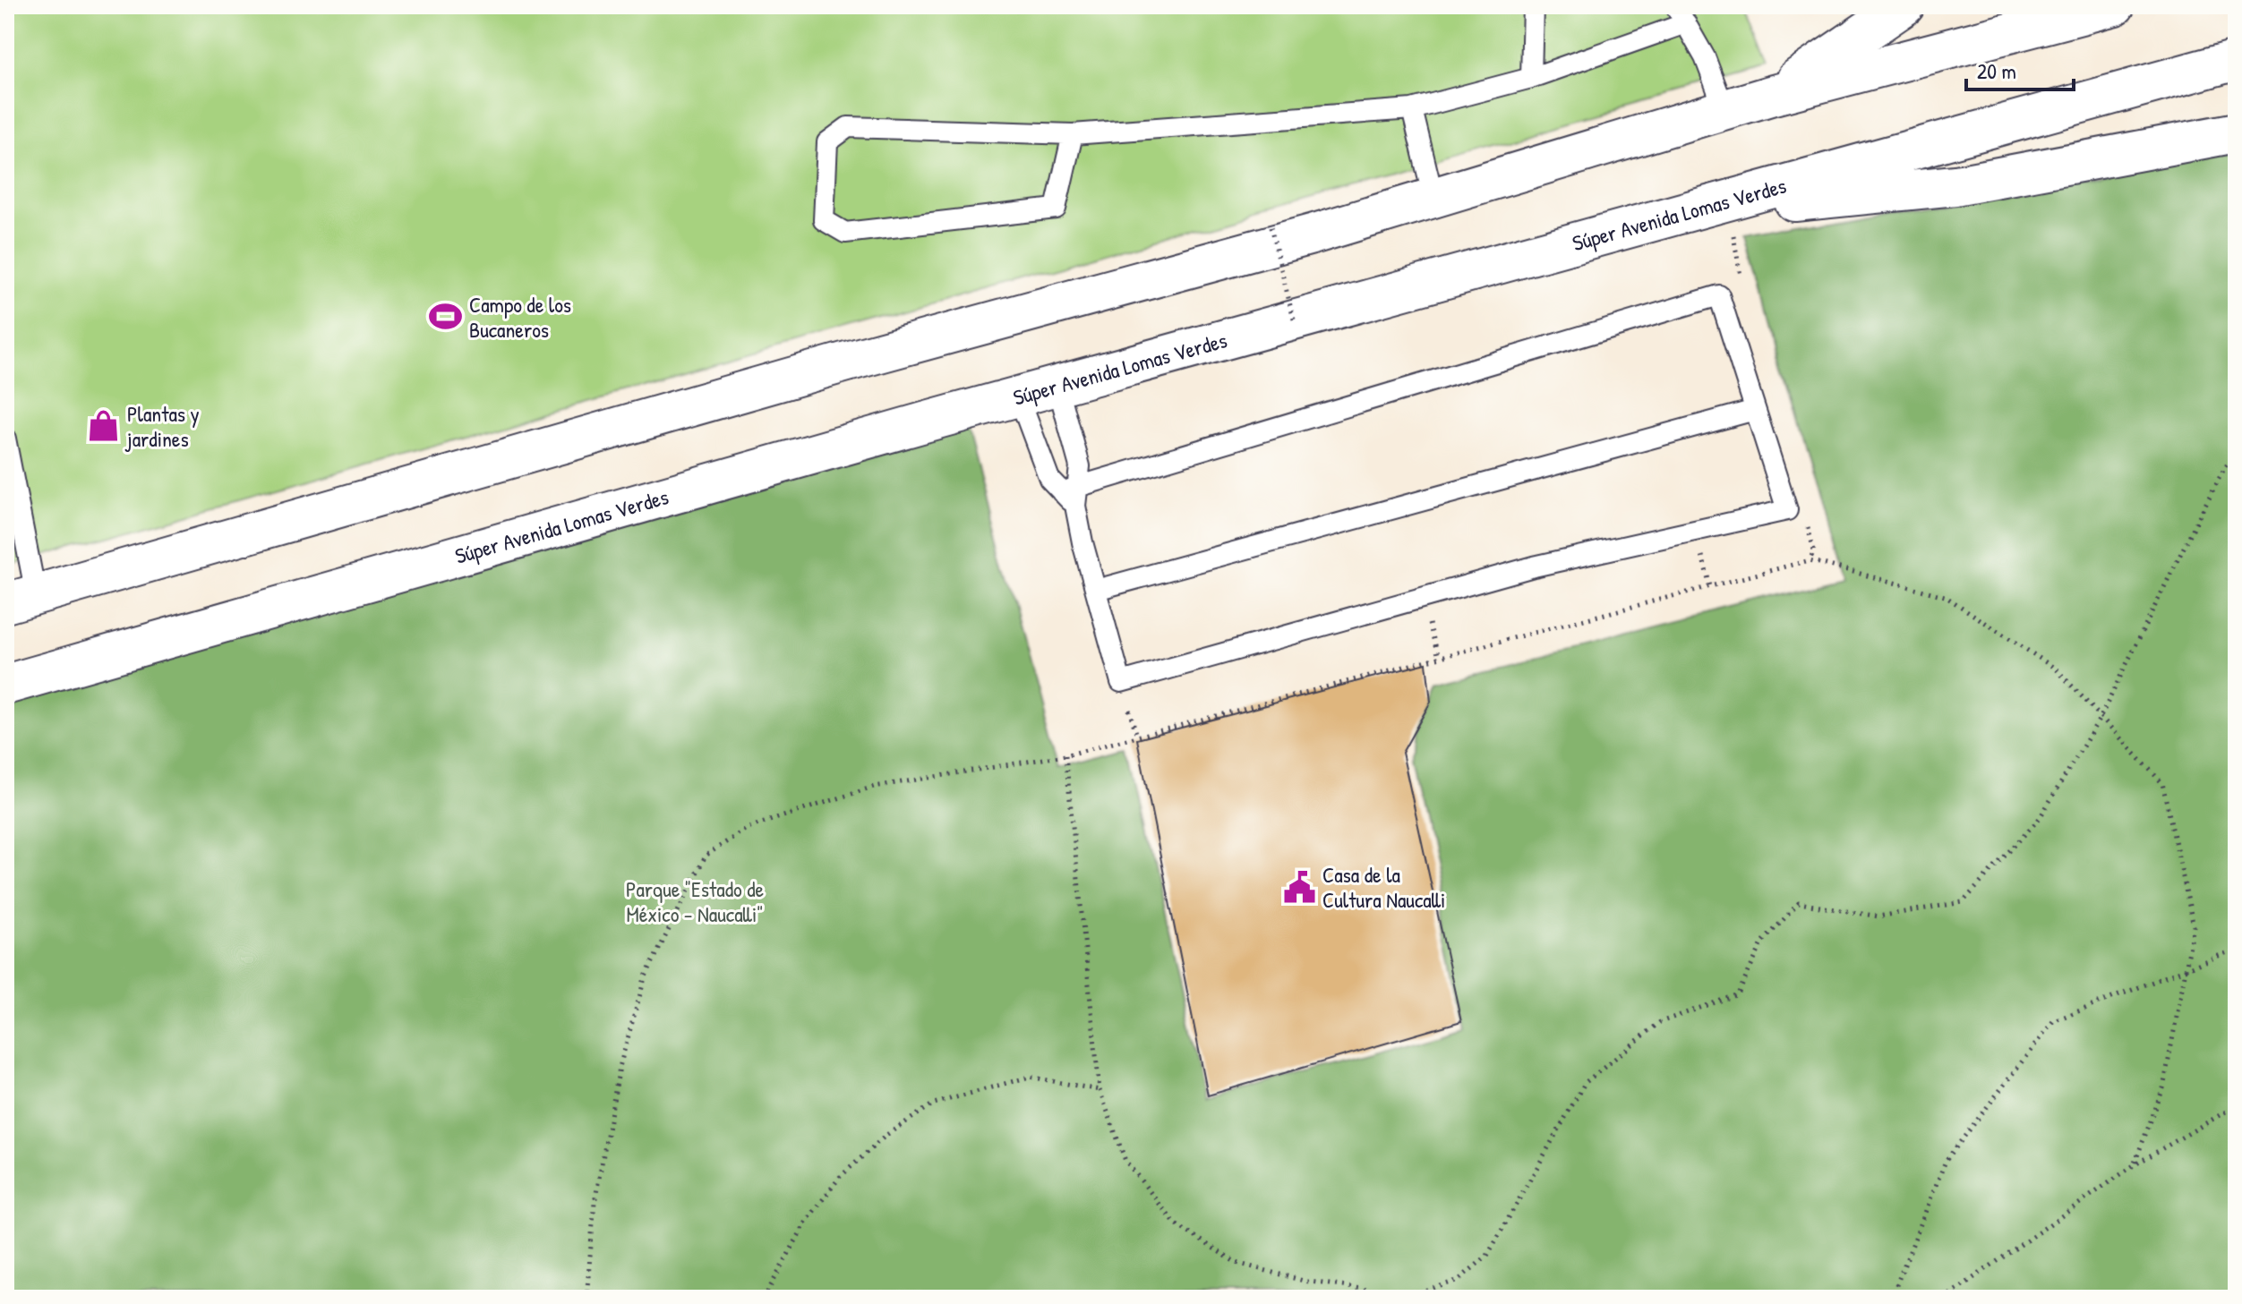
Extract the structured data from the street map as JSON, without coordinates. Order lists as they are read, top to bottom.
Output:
{
  "streets": {
    "main road": ["Súper Avenida Lomas Verdes"]
  },
  "parks": ["Parque \"Estado de México - Naucalli\""],
  "places": {
    "sports": ["Campo de los Bucaneros"],
    "shop": ["Plantas y jardines"],
    "public building": ["Casa de la Cultura Naucalli"]
  },
  "scale_bar": "20 m"
}
